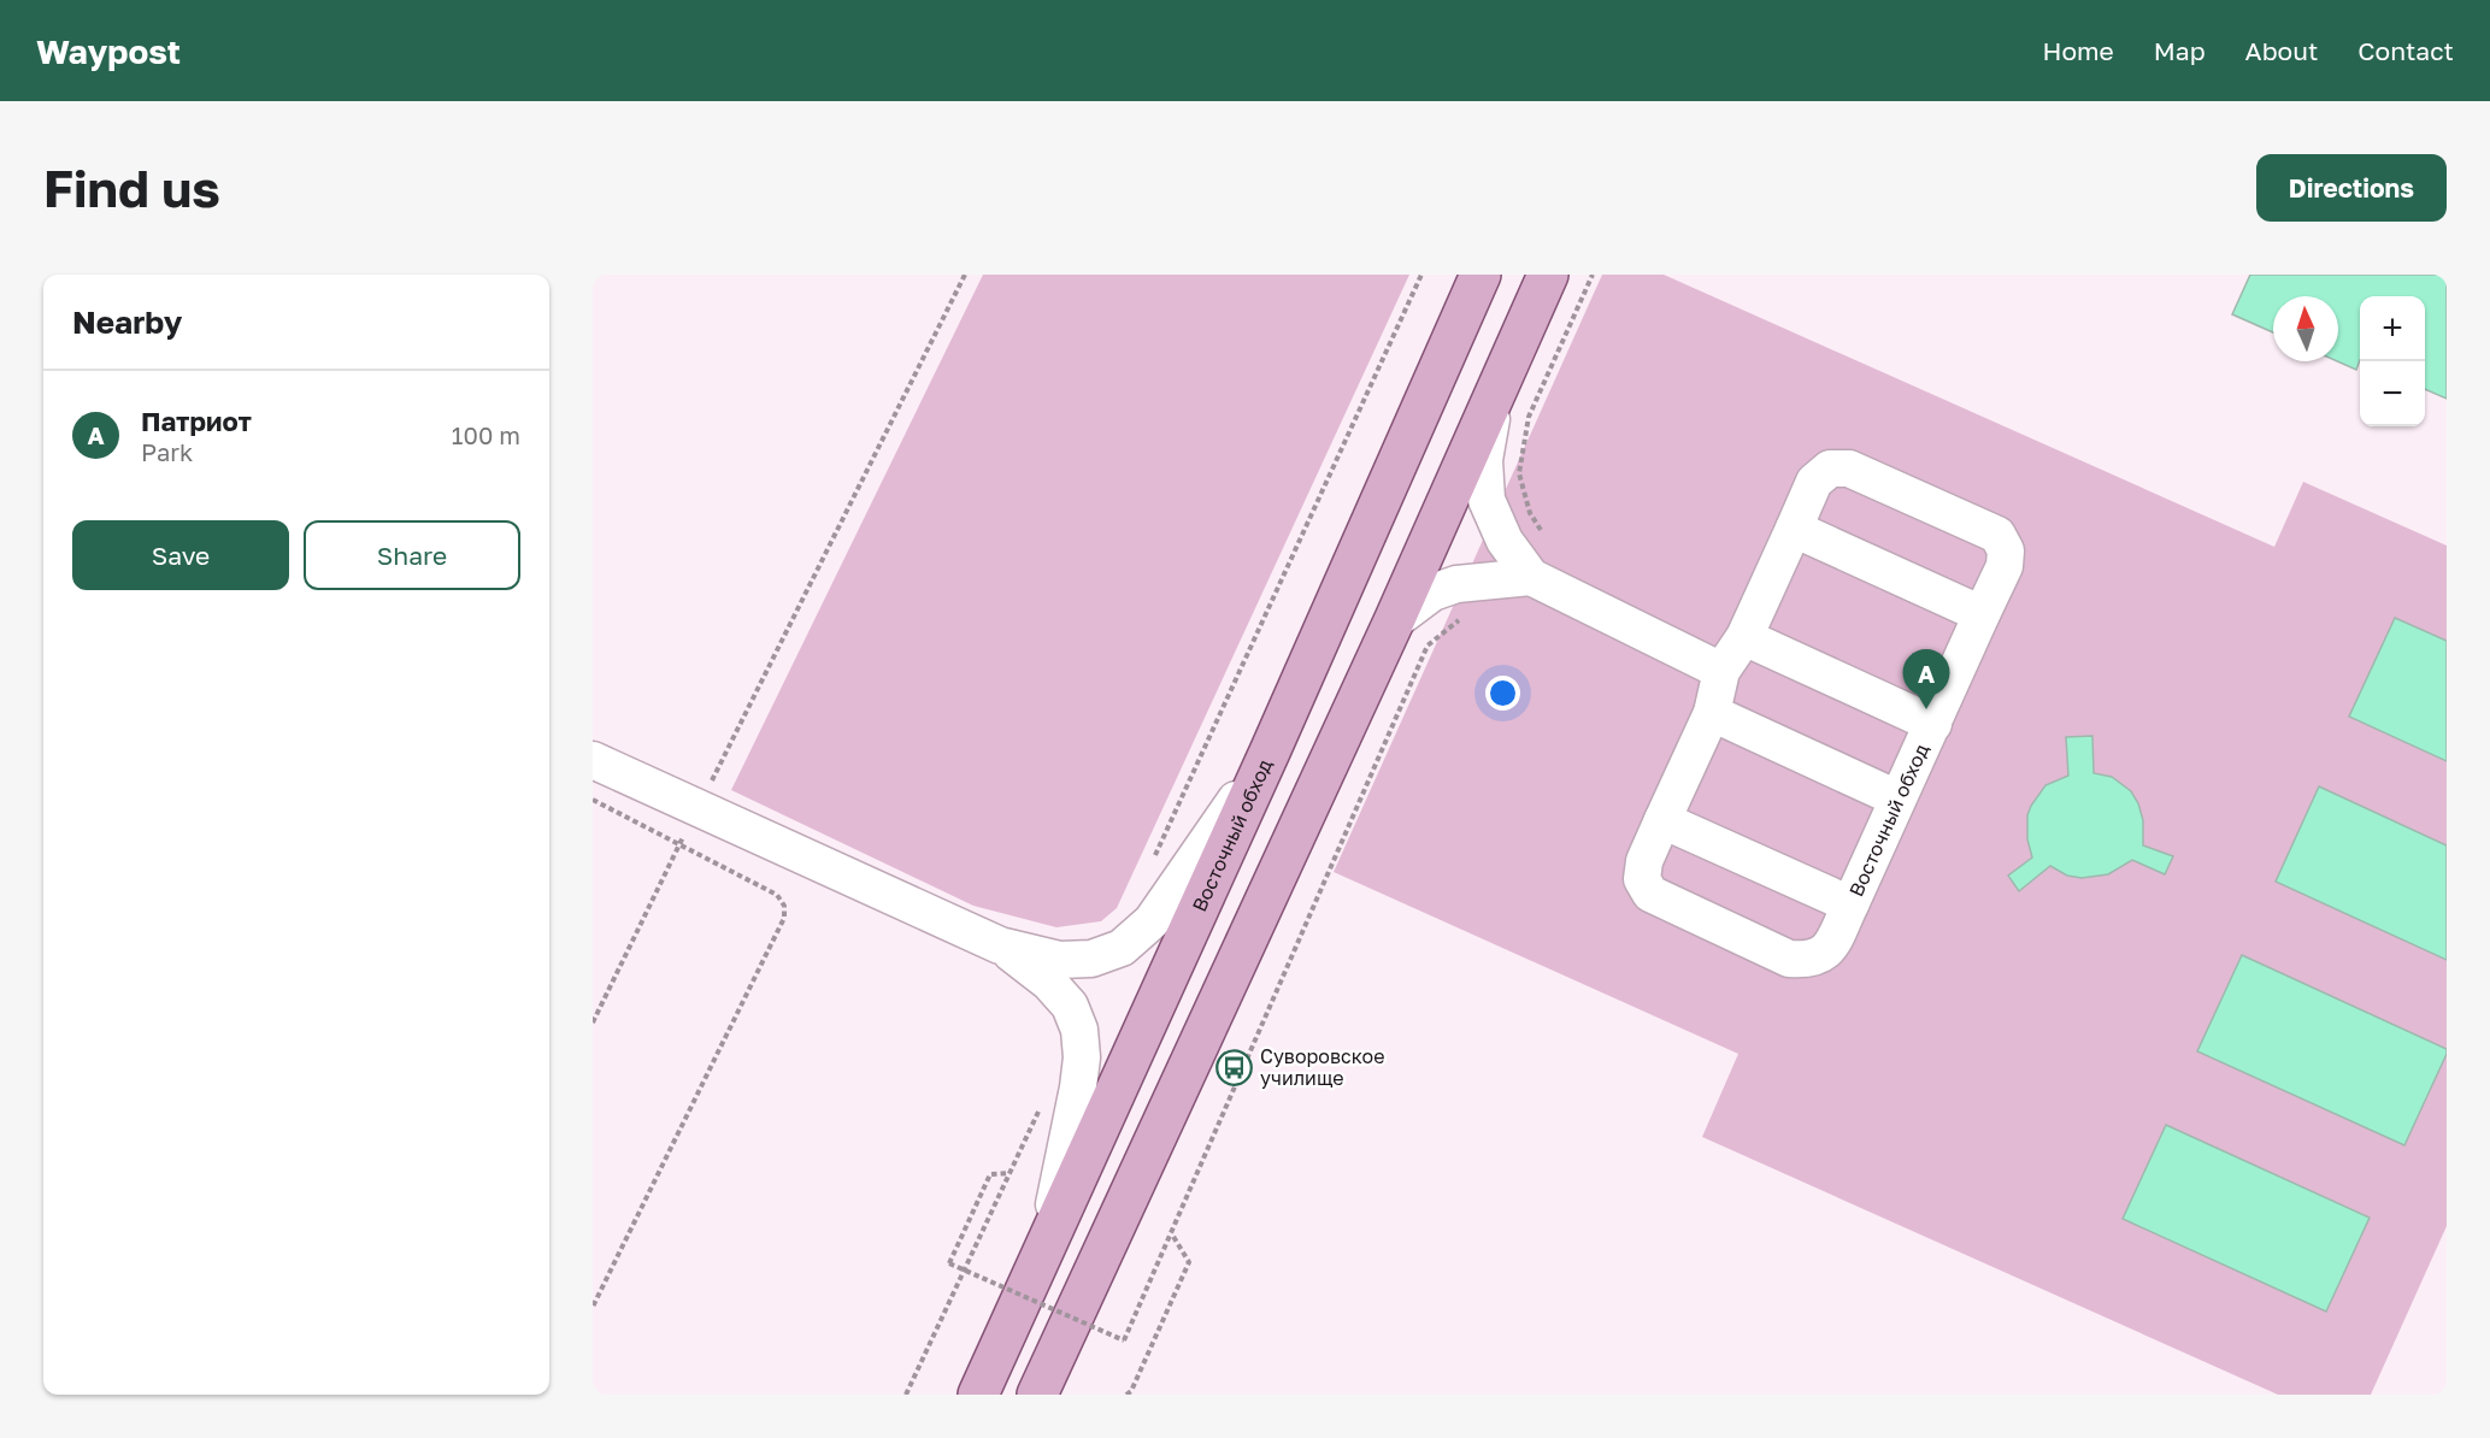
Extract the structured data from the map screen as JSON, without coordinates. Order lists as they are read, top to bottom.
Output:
{
  "streets": {
    "main road": ["Восточный обход"]
  },
  "places": {
    "bus stop": ["Суворовское училище"]
  },
  "north": "top",
  "page": {
    "header": "Waypost",
    "nav": [
      "Home",
      "Map",
      "About",
      "Contact"
    ],
    "buttons": [
      "Directions",
      ["Save", "Share"]
    ],
    "title": "Find us",
    "heading": "Nearby",
    "map_buttons": ["+", "−"],
    "list": [
      {
        "mark": "A",
        "name": "Патриот",
        "note": "Park",
        "value": "100 m"
      }
    ],
    "pins": "A"
  }
}
